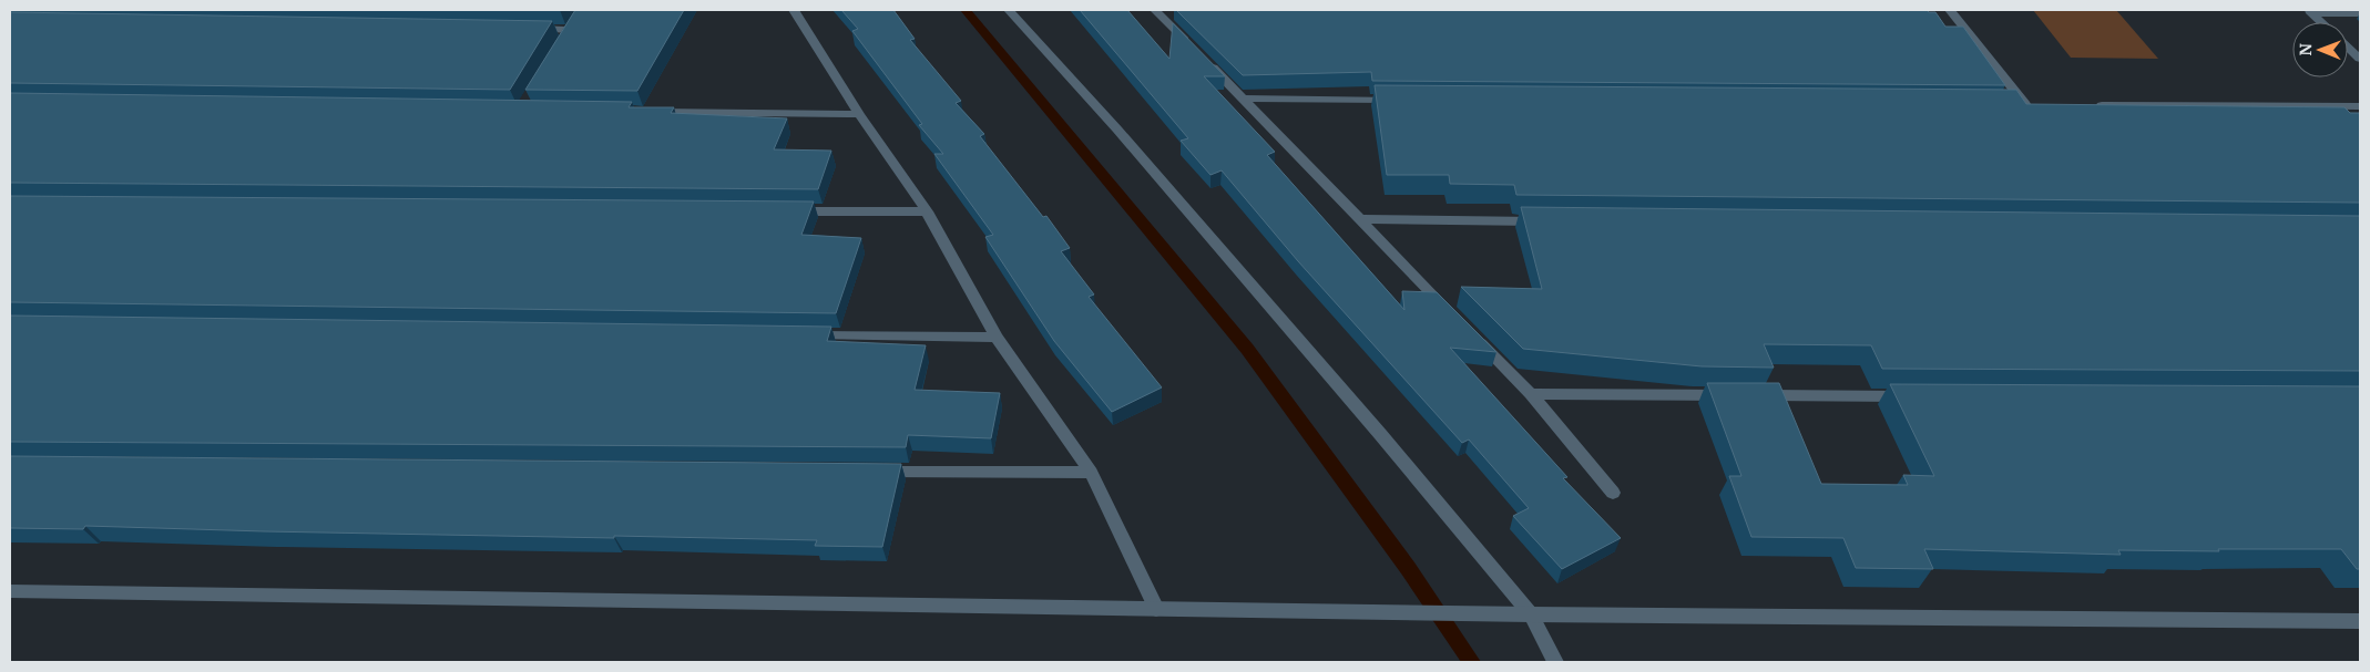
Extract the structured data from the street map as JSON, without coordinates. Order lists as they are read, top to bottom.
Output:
{
  "north": "left"
}
